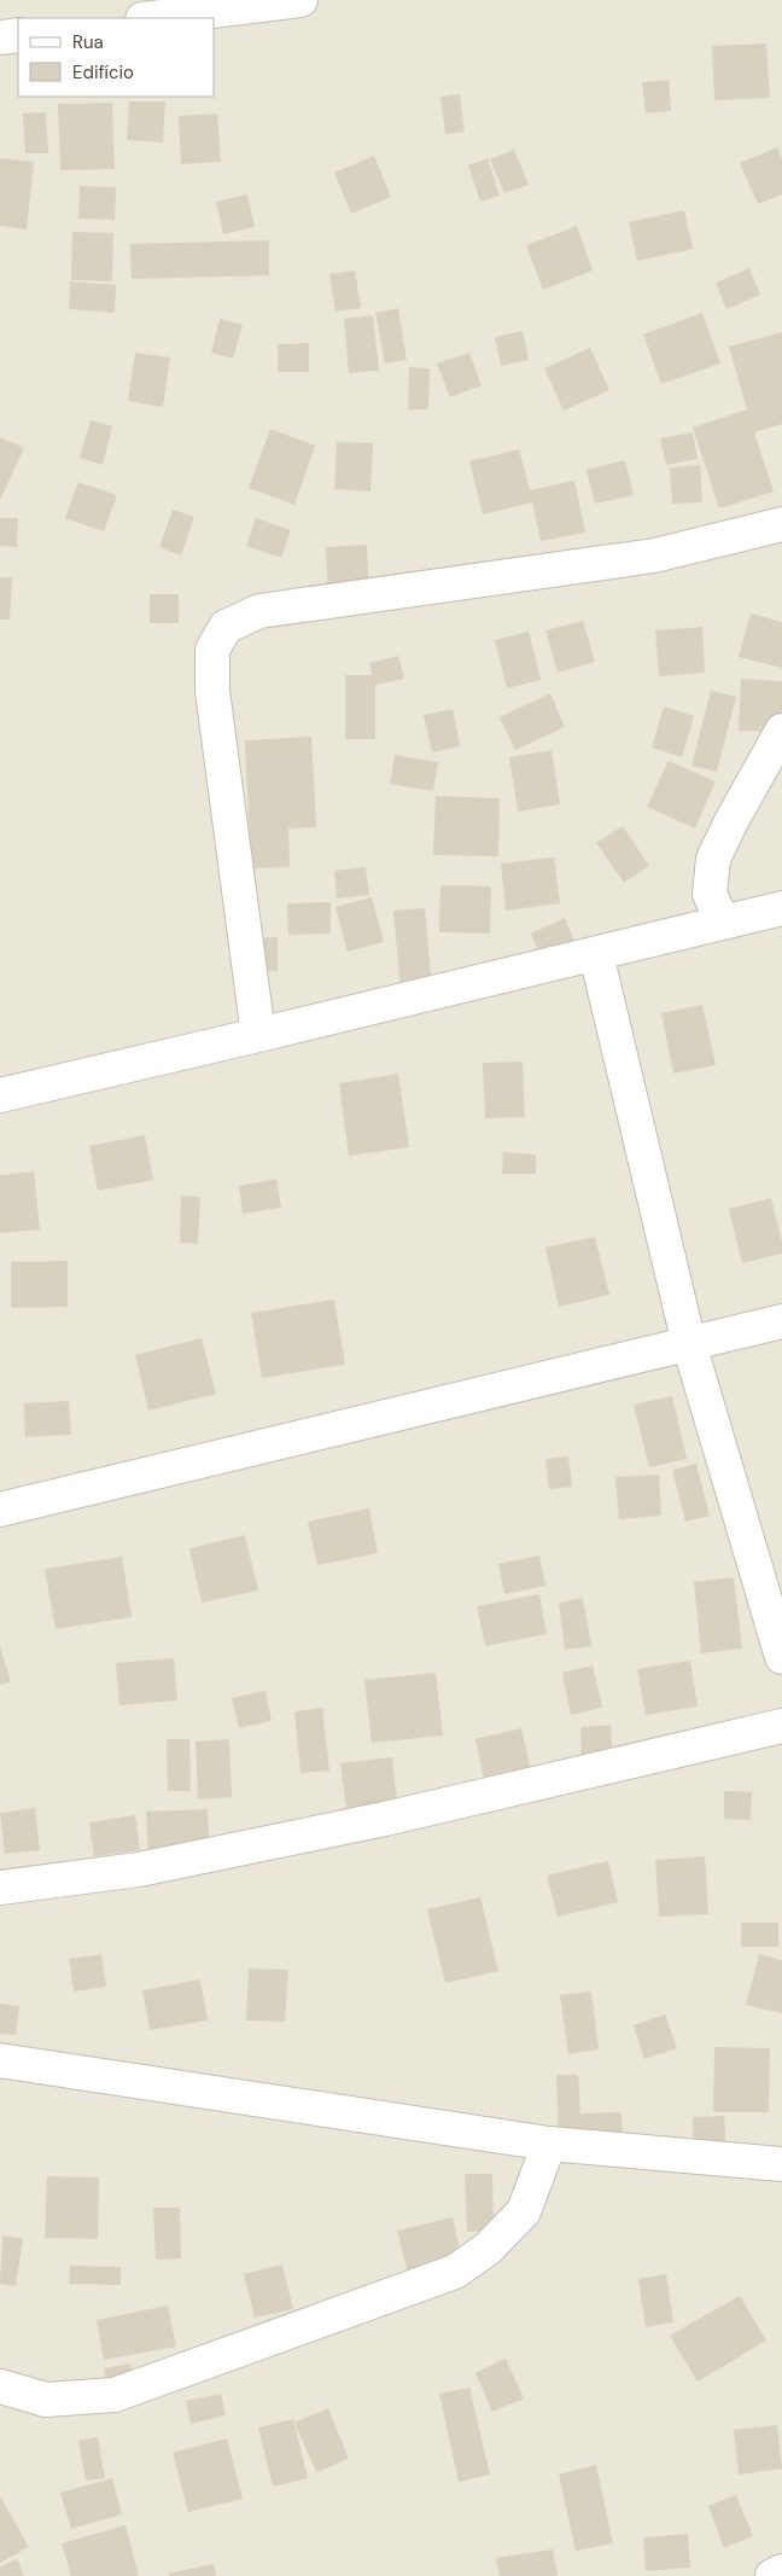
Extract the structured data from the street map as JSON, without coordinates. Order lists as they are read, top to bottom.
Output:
{
  "legend": ["Rua", "Edifício"]
}
